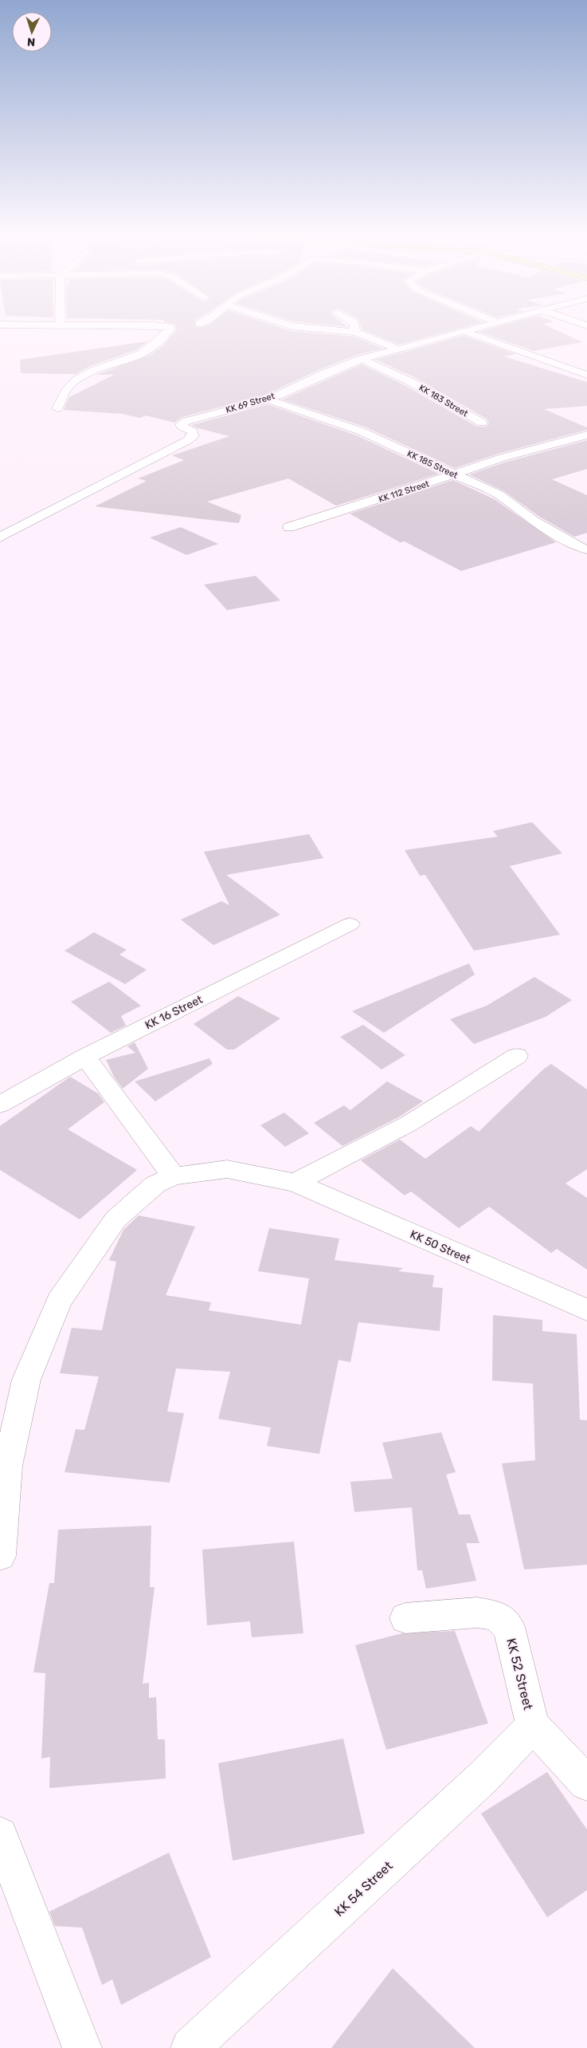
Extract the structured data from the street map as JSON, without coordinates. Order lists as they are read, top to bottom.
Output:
{
  "streets": {
    "street": [
      "KK 183 Street",
      "KK 69 Street",
      "KK 185 Street",
      "KK 112 Street",
      "KK 16 Street",
      "KK 50 Street",
      "KK 52 Street",
      "KK 54 Street"
    ]
  },
  "crossings": [
    ["KK 183 Street", "KK 69 Street"],
    ["KK 69 Street", "KK 185 Street"],
    ["KK 185 Street", "KK 112 Street"],
    ["KK 52 Street", "KK 54 Street"]
  ],
  "north": "bottom"
}
